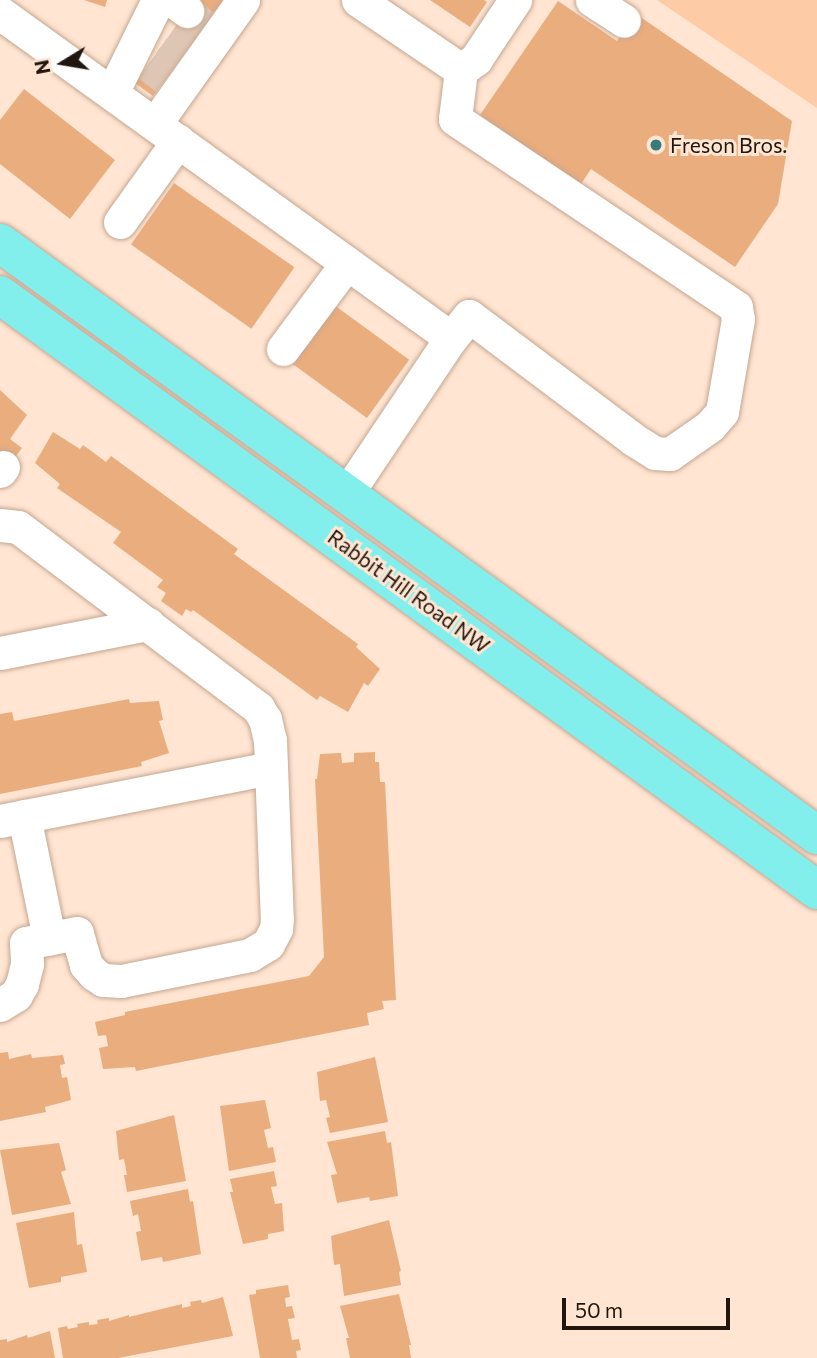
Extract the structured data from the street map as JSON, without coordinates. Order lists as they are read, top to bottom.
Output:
{
  "streets": {
    "main road": ["Rabbit Hill Road NW"]
  },
  "places": ["Freson Bros."],
  "scale_bar": "50 m",
  "north": "left"
}
